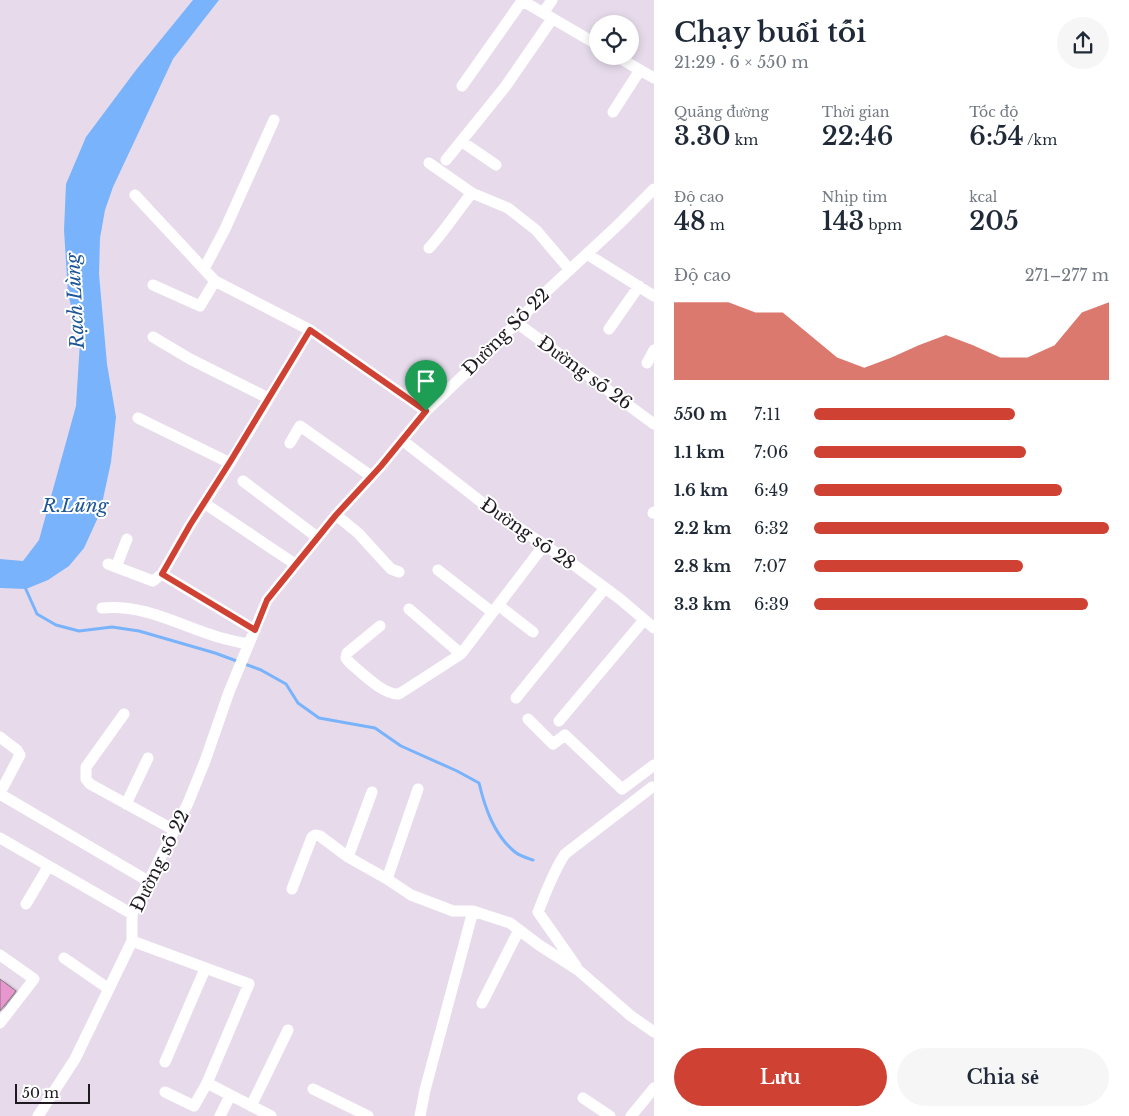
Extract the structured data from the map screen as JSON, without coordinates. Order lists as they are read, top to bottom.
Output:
{
  "streets": {
    "street": [
      "Đường Số 22",
      "Đường số 26",
      "Đường số 28",
      "Đường số 22"
    ]
  },
  "crossings": [
    ["Đường Số 22", "Đường số 26"],
    ["Đường Số 22", "Đường số 28"],
    ["Đường Số 22", "Đường số 22"]
  ],
  "water": ["Rạch Lùng", "R.Lũng"],
  "scale_bar": "50 m",
  "page": {
    "heading": ["Chạy buổi tối", "21:29 · 6 × 550 m"],
    "stats": [
      ["Quãng đường", "3.30 km"],
      ["Thời gian", "22:46"],
      ["Tốc độ", "6:54 /km"],
      ["Độ cao", "48 m"],
      ["Nhịp tim", "143 bpm"],
      ["kcal", "205"]
    ],
    "chart": ["Độ cao", "271–277 m"],
    "list": [
      {
        "name": "550 m",
        "note": "7:11"
      },
      {
        "name": "1.1 km",
        "note": "7:06"
      },
      {
        "name": "1.6 km",
        "note": "6:49"
      },
      {
        "name": "2.2 km",
        "note": "6:32"
      },
      {
        "name": "2.8 km",
        "note": "7:07"
      },
      {
        "name": "3.3 km",
        "note": "6:39"
      }
    ],
    "buttons": ["Lưu", "Chia sẻ"],
    "scale": "50 m"
  }
}
